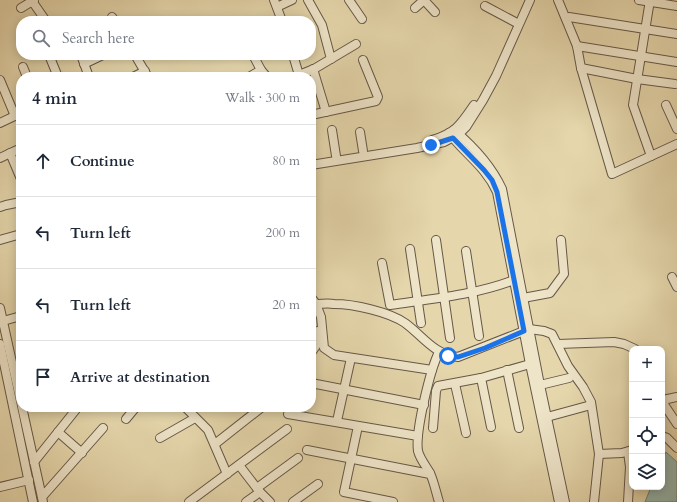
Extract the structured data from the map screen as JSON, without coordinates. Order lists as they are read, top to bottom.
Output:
{
  "page": {
    "search": "Search here",
    "heading": ["4 min", "Walk · 300 m"],
    "list": [
      ["Continue", "80 m"],
      ["Turn left", "200 m"],
      ["Turn left", "20 m"],
      "Arrive at destination"
    ],
    "map_buttons": ["+", "−"]
  }
}
